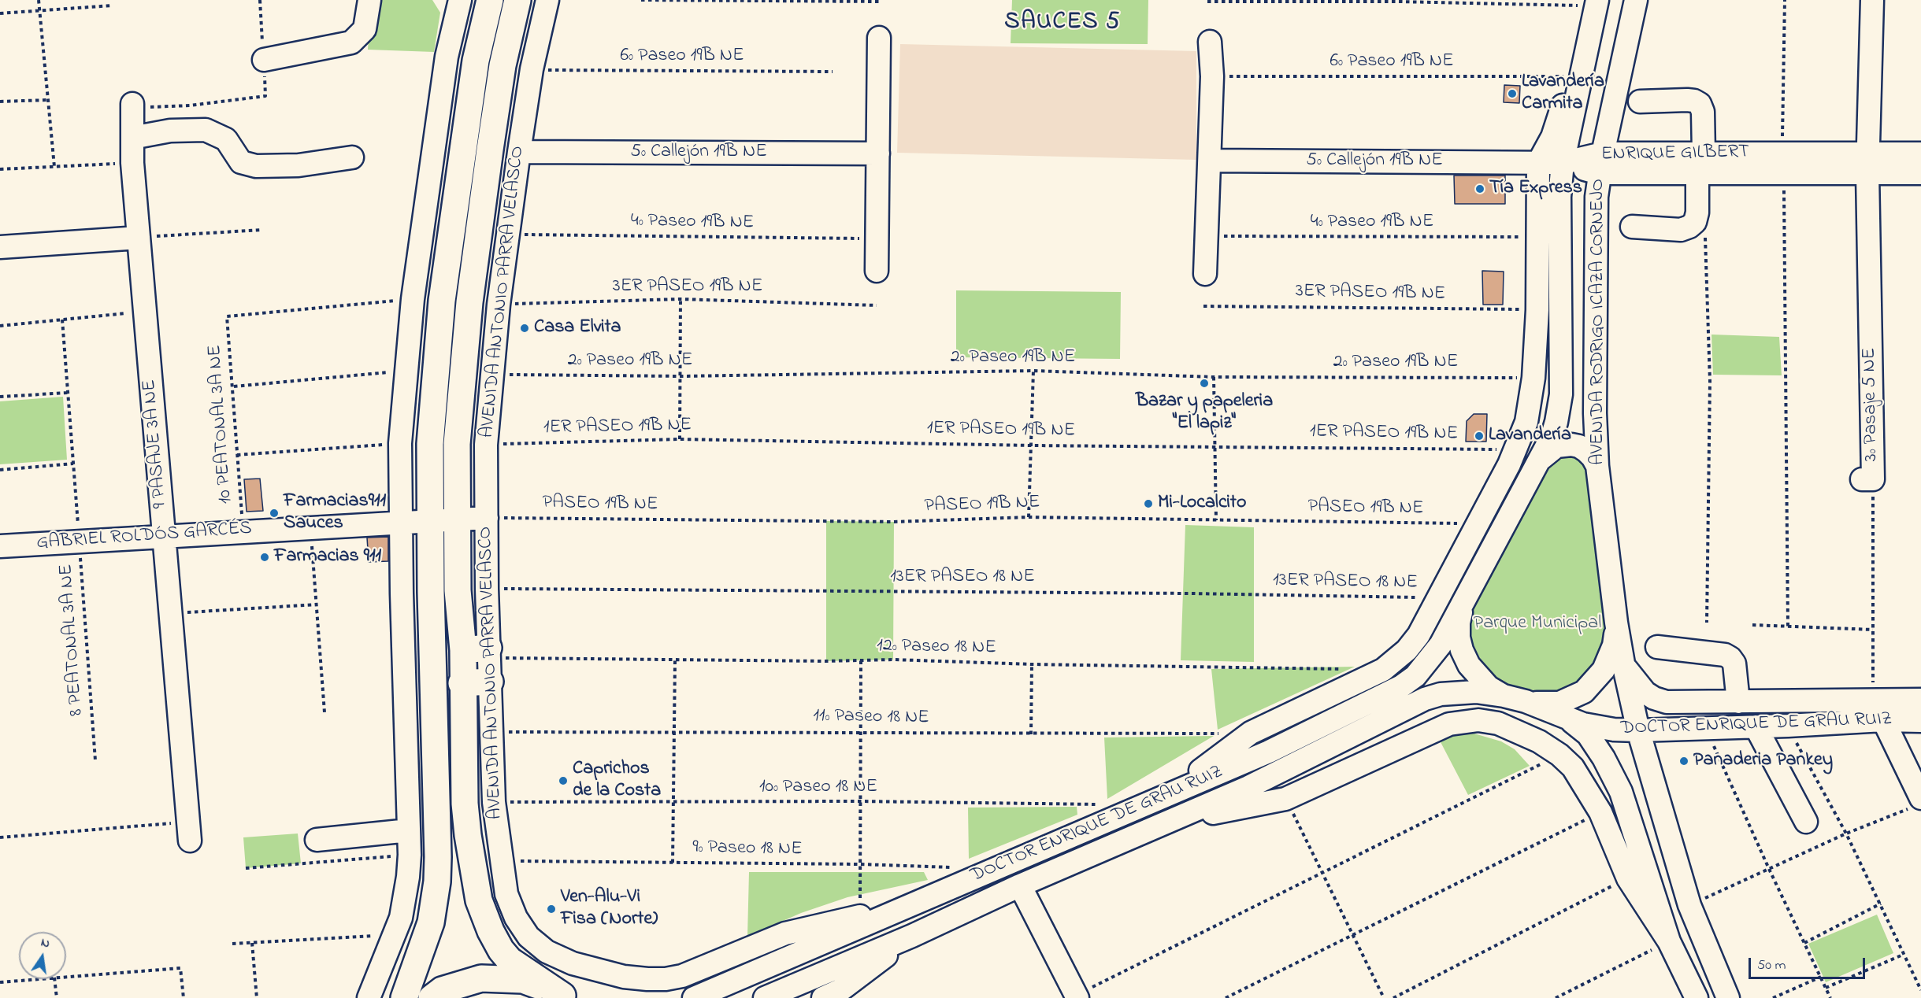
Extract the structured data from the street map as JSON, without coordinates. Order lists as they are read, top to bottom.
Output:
{
  "streets": {
    "main road": ["AVENIDA ANTONIO PARRA VELASCO"],
    "street": [
      "5º Callejón 19B NE",
      "ENRIQUE GILBERT",
      "AVENIDA RODRIGO ICAZA CORNEJO",
      "3º Pasaje 5 NE",
      "9 PASAJE 3A NE",
      "GABRIEL ROLDÓS GARCÉS",
      "DOCTOR ENRIQUE DE GRAU RUIZ"
    ],
    "path": [
      "6º Paseo 19B NE",
      "4º Paseo 19B NE",
      "3ER PASEO 19B NE",
      "2º Paseo 19B NE",
      "10 PEATONAL 3A NE",
      "1ER PASEO 19B NE",
      "PASEO 19B NE",
      "13ER PASEO 18 NE",
      "8 PEATONAL 3A NE",
      "12º Paseo 18 NE",
      "11º Paseo 18 NE",
      "10º Paseo 18 NE",
      "9º Paseo 18 NE"
    ]
  },
  "crossings": [
    ["6º Paseo 19B NE", "AVENIDA ANTONIO PARRA VELASCO"],
    ["6º Paseo 19B NE", "AVENIDA RODRIGO ICAZA CORNEJO"],
    ["5º Callejón 19B NE", "ENRIQUE GILBERT"],
    ["5º Callejón 19B NE", "AVENIDA ANTONIO PARRA VELASCO"],
    ["5º Callejón 19B NE", "AVENIDA RODRIGO ICAZA CORNEJO"],
    ["ENRIQUE GILBERT", "AVENIDA RODRIGO ICAZA CORNEJO"],
    ["ENRIQUE GILBERT", "3º Pasaje 5 NE"],
    ["4º Paseo 19B NE", "AVENIDA ANTONIO PARRA VELASCO"],
    ["4º Paseo 19B NE", "AVENIDA RODRIGO ICAZA CORNEJO"],
    ["3ER PASEO 19B NE", "AVENIDA ANTONIO PARRA VELASCO"],
    ["3ER PASEO 19B NE", "AVENIDA RODRIGO ICAZA CORNEJO"],
    ["AVENIDA ANTONIO PARRA VELASCO", "2º Paseo 19B NE"],
    ["AVENIDA ANTONIO PARRA VELASCO", "1ER PASEO 19B NE"],
    ["AVENIDA ANTONIO PARRA VELASCO", "PASEO 19B NE"],
    ["AVENIDA ANTONIO PARRA VELASCO", "GABRIEL ROLDÓS GARCÉS"],
    ["AVENIDA ANTONIO PARRA VELASCO", "13ER PASEO 18 NE"],
    ["AVENIDA ANTONIO PARRA VELASCO", "12º Paseo 18 NE"],
    ["AVENIDA ANTONIO PARRA VELASCO", "11º Paseo 18 NE"],
    ["AVENIDA ANTONIO PARRA VELASCO", "DOCTOR ENRIQUE DE GRAU RUIZ"],
    ["AVENIDA ANTONIO PARRA VELASCO", "10º Paseo 18 NE"],
    ["AVENIDA ANTONIO PARRA VELASCO", "9º Paseo 18 NE"],
    ["AVENIDA RODRIGO ICAZA CORNEJO", "2º Paseo 19B NE"],
    ["AVENIDA RODRIGO ICAZA CORNEJO", "1ER PASEO 19B NE"],
    ["AVENIDA RODRIGO ICAZA CORNEJO", "PASEO 19B NE"],
    ["AVENIDA RODRIGO ICAZA CORNEJO", "13ER PASEO 18 NE"],
    ["AVENIDA RODRIGO ICAZA CORNEJO", "11º Paseo 18 NE"],
    ["AVENIDA RODRIGO ICAZA CORNEJO", "DOCTOR ENRIQUE DE GRAU RUIZ"],
    ["3º Pasaje 5 NE", "DOCTOR ENRIQUE DE GRAU RUIZ"],
    ["10 PEATONAL 3A NE", "GABRIEL ROLDÓS GARCÉS"],
    ["9 PASAJE 3A NE", "GABRIEL ROLDÓS GARCÉS"],
    ["PASEO 19B NE", "GABRIEL ROLDÓS GARCÉS"],
    ["GABRIEL ROLDÓS GARCÉS", "8 PEATONAL 3A NE"]
  ],
  "districts": ["SAUCES 5"],
  "parks": ["Parque Municipal"],
  "places": [
    "Lavandería Carmita",
    "Tía Express",
    "Casa Elvita",
    "Bazar y papeleria \"El lapiz\"",
    "Lavandería",
    "Mi-Localcito",
    "Farmacias911 Sauces",
    "Farmacias 911",
    "Panaderia Pankey",
    "Caprichos de la Costa",
    "Ven-Alu-Vi Fisa (Norte)"
  ],
  "scale_bar": "50 m",
  "north": "top"
}
